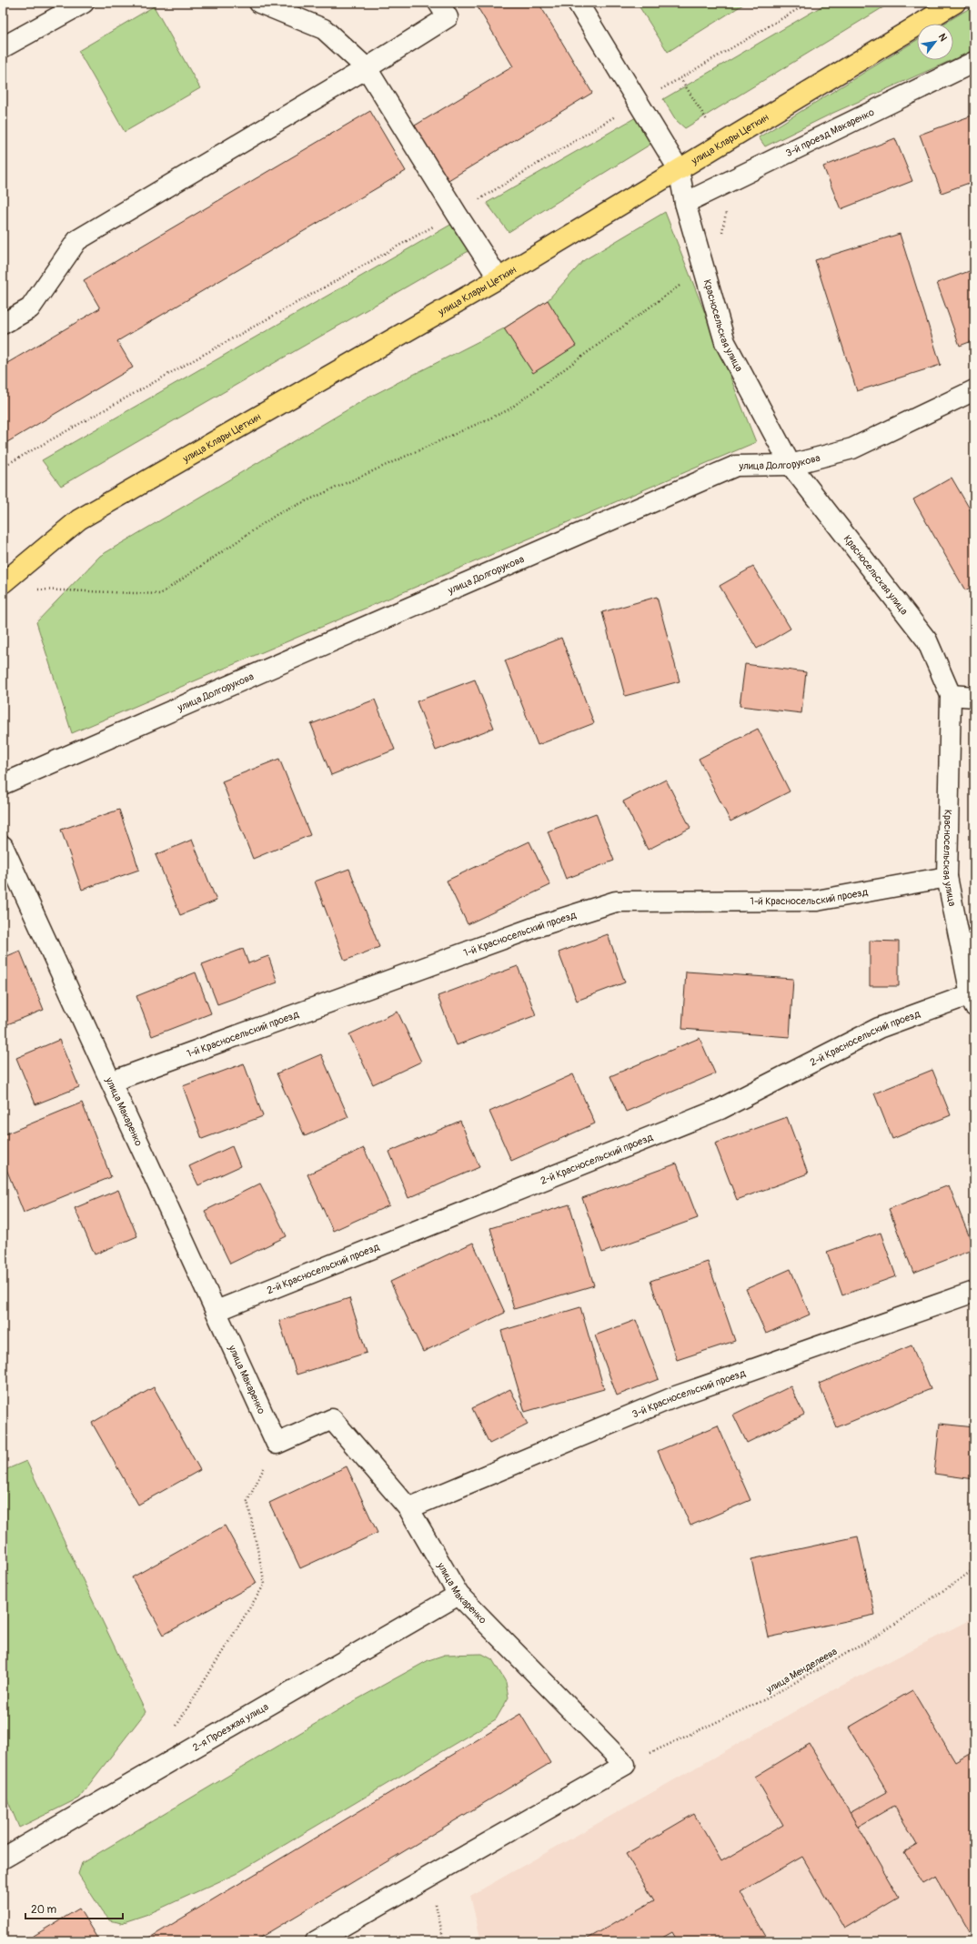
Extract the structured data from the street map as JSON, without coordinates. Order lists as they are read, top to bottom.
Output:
{
  "streets": {
    "main road": ["улица Клары Цеткин"],
    "street": [
      "3-й проезд Макаренко",
      "Красносельская улица",
      "улица Долгорукова",
      "1-й Красносельский проезд",
      "2-й Красносельский проезд",
      "улица Макаренко",
      "3-й Красносельский проезд",
      "2-я Проезжая улица"
    ],
    "path": ["улица Менделеева"]
  },
  "crossings": [
    ["3-й проезд Макаренко", "Красносельская улица"],
    ["улица Клары Цеткин", "Красносельская улица"],
    ["Красносельская улица", "улица Долгорукова"],
    ["Красносельская улица", "1-й Красносельский проезд"],
    ["Красносельская улица", "2-й Красносельский проезд"],
    ["1-й Красносельский проезд", "улица Макаренко"],
    ["2-й Красносельский проезд", "улица Макаренко"],
    ["улица Макаренко", "3-й Красносельский проезд"],
    ["улица Макаренко", "улица Менделеева"],
    ["улица Макаренко", "2-я Проезжая улица"]
  ],
  "scale_bar": "20 m",
  "north": "top right"
}
